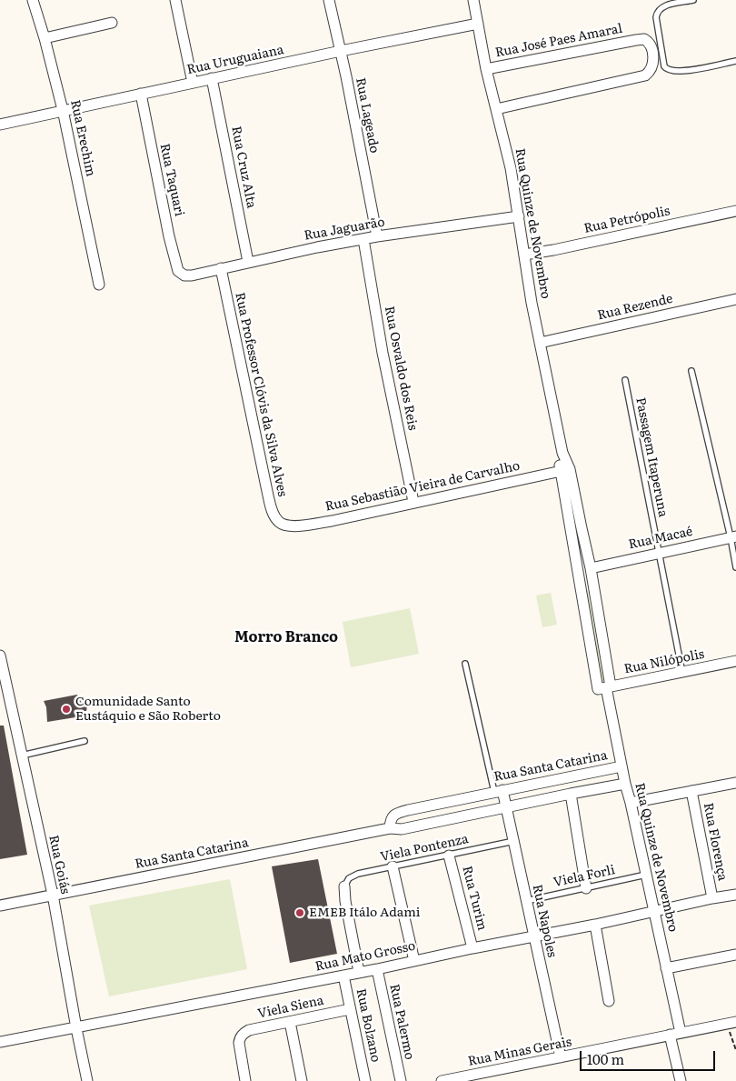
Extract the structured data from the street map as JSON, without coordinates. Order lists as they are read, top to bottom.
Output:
{
  "streets": {
    "street": [
      "Rua José Paes Amaral",
      "Rua Uruguaiana",
      "Rua Lageado",
      "Rua Erechim",
      "Rua Cruz Alta",
      "Rua Taquari",
      "Rua Petrópolis",
      "Rua Quinze de Novembro",
      "Rua Jaguarão",
      "Rua Rezende",
      "Rua Osvaldo dos Reis",
      "Rua Professor Clóvis da Silva Alves",
      "Rua Sebastião Vieira de Carvalho",
      "Rua Macaé",
      "Rua Nilópolis",
      "Rua Santa Catarina",
      "Rua Florença",
      "Rua Goiás",
      "Rua Turim",
      "Rua Napoles",
      "Rua Mato Grosso",
      "Viela Siena",
      "Rua Palermo",
      "Rua Bolzano",
      "Rua Minas Gerais"
    ],
    "lane": ["Passagem Itaperuna", "Viela Pontenza", "Viela Forli"]
  },
  "crossings": [
    ["Rua José Paes Amaral", "Rua Quinze de Novembro"],
    ["Rua Uruguaiana", "Rua Lageado"],
    ["Rua Uruguaiana", "Rua Erechim"],
    ["Rua Uruguaiana", "Rua Cruz Alta"],
    ["Rua Uruguaiana", "Rua Taquari"],
    ["Rua Uruguaiana", "Rua Quinze de Novembro"],
    ["Rua Lageado", "Rua Jaguarão"],
    ["Rua Cruz Alta", "Rua Jaguarão"],
    ["Rua Taquari", "Rua Jaguarão"],
    ["Rua Petrópolis", "Rua Quinze de Novembro"],
    ["Rua Quinze de Novembro", "Rua Jaguarão"],
    ["Rua Quinze de Novembro", "Rua Rezende"],
    ["Rua Quinze de Novembro", "Rua Sebastião Vieira de Carvalho"],
    ["Rua Quinze de Novembro", "Rua Macaé"],
    ["Rua Quinze de Novembro", "Rua Nilópolis"],
    ["Rua Quinze de Novembro", "Rua Santa Catarina"],
    ["Rua Quinze de Novembro", "Viela Forli"],
    ["Rua Quinze de Novembro", "Rua Mato Grosso"],
    ["Rua Quinze de Novembro", "Rua Minas Gerais"],
    ["Rua Jaguarão", "Rua Osvaldo dos Reis"],
    ["Rua Jaguarão", "Rua Professor Clóvis da Silva Alves"],
    ["Rua Osvaldo dos Reis", "Rua Sebastião Vieira de Carvalho"],
    ["Rua Professor Clóvis da Silva Alves", "Rua Sebastião Vieira de Carvalho"],
    ["Passagem Itaperuna", "Rua Macaé"],
    ["Passagem Itaperuna", "Rua Nilópolis"],
    ["Rua Santa Catarina", "Rua Goiás"],
    ["Rua Santa Catarina", "Rua Napoles"],
    ["Rua Florença", "Rua Mato Grosso"],
    ["Viela Pontenza", "Rua Turim"],
    ["Viela Pontenza", "Rua Napoles"],
    ["Rua Goiás", "Rua Mato Grosso"],
    ["Viela Forli", "Rua Napoles"],
    ["Rua Turim", "Rua Mato Grosso"],
    ["Rua Napoles", "Rua Mato Grosso"],
    ["Rua Napoles", "Rua Minas Gerais"],
    ["Rua Mato Grosso", "Rua Palermo"],
    ["Rua Mato Grosso", "Rua Bolzano"],
    ["Viela Siena", "Rua Bolzano"]
  ],
  "districts": ["Morro Branco"],
  "places": ["Comunidade Santo Eustáquio e São Roberto", "EMEB Itálo Adami"],
  "scale_bar": "100 m"
}
